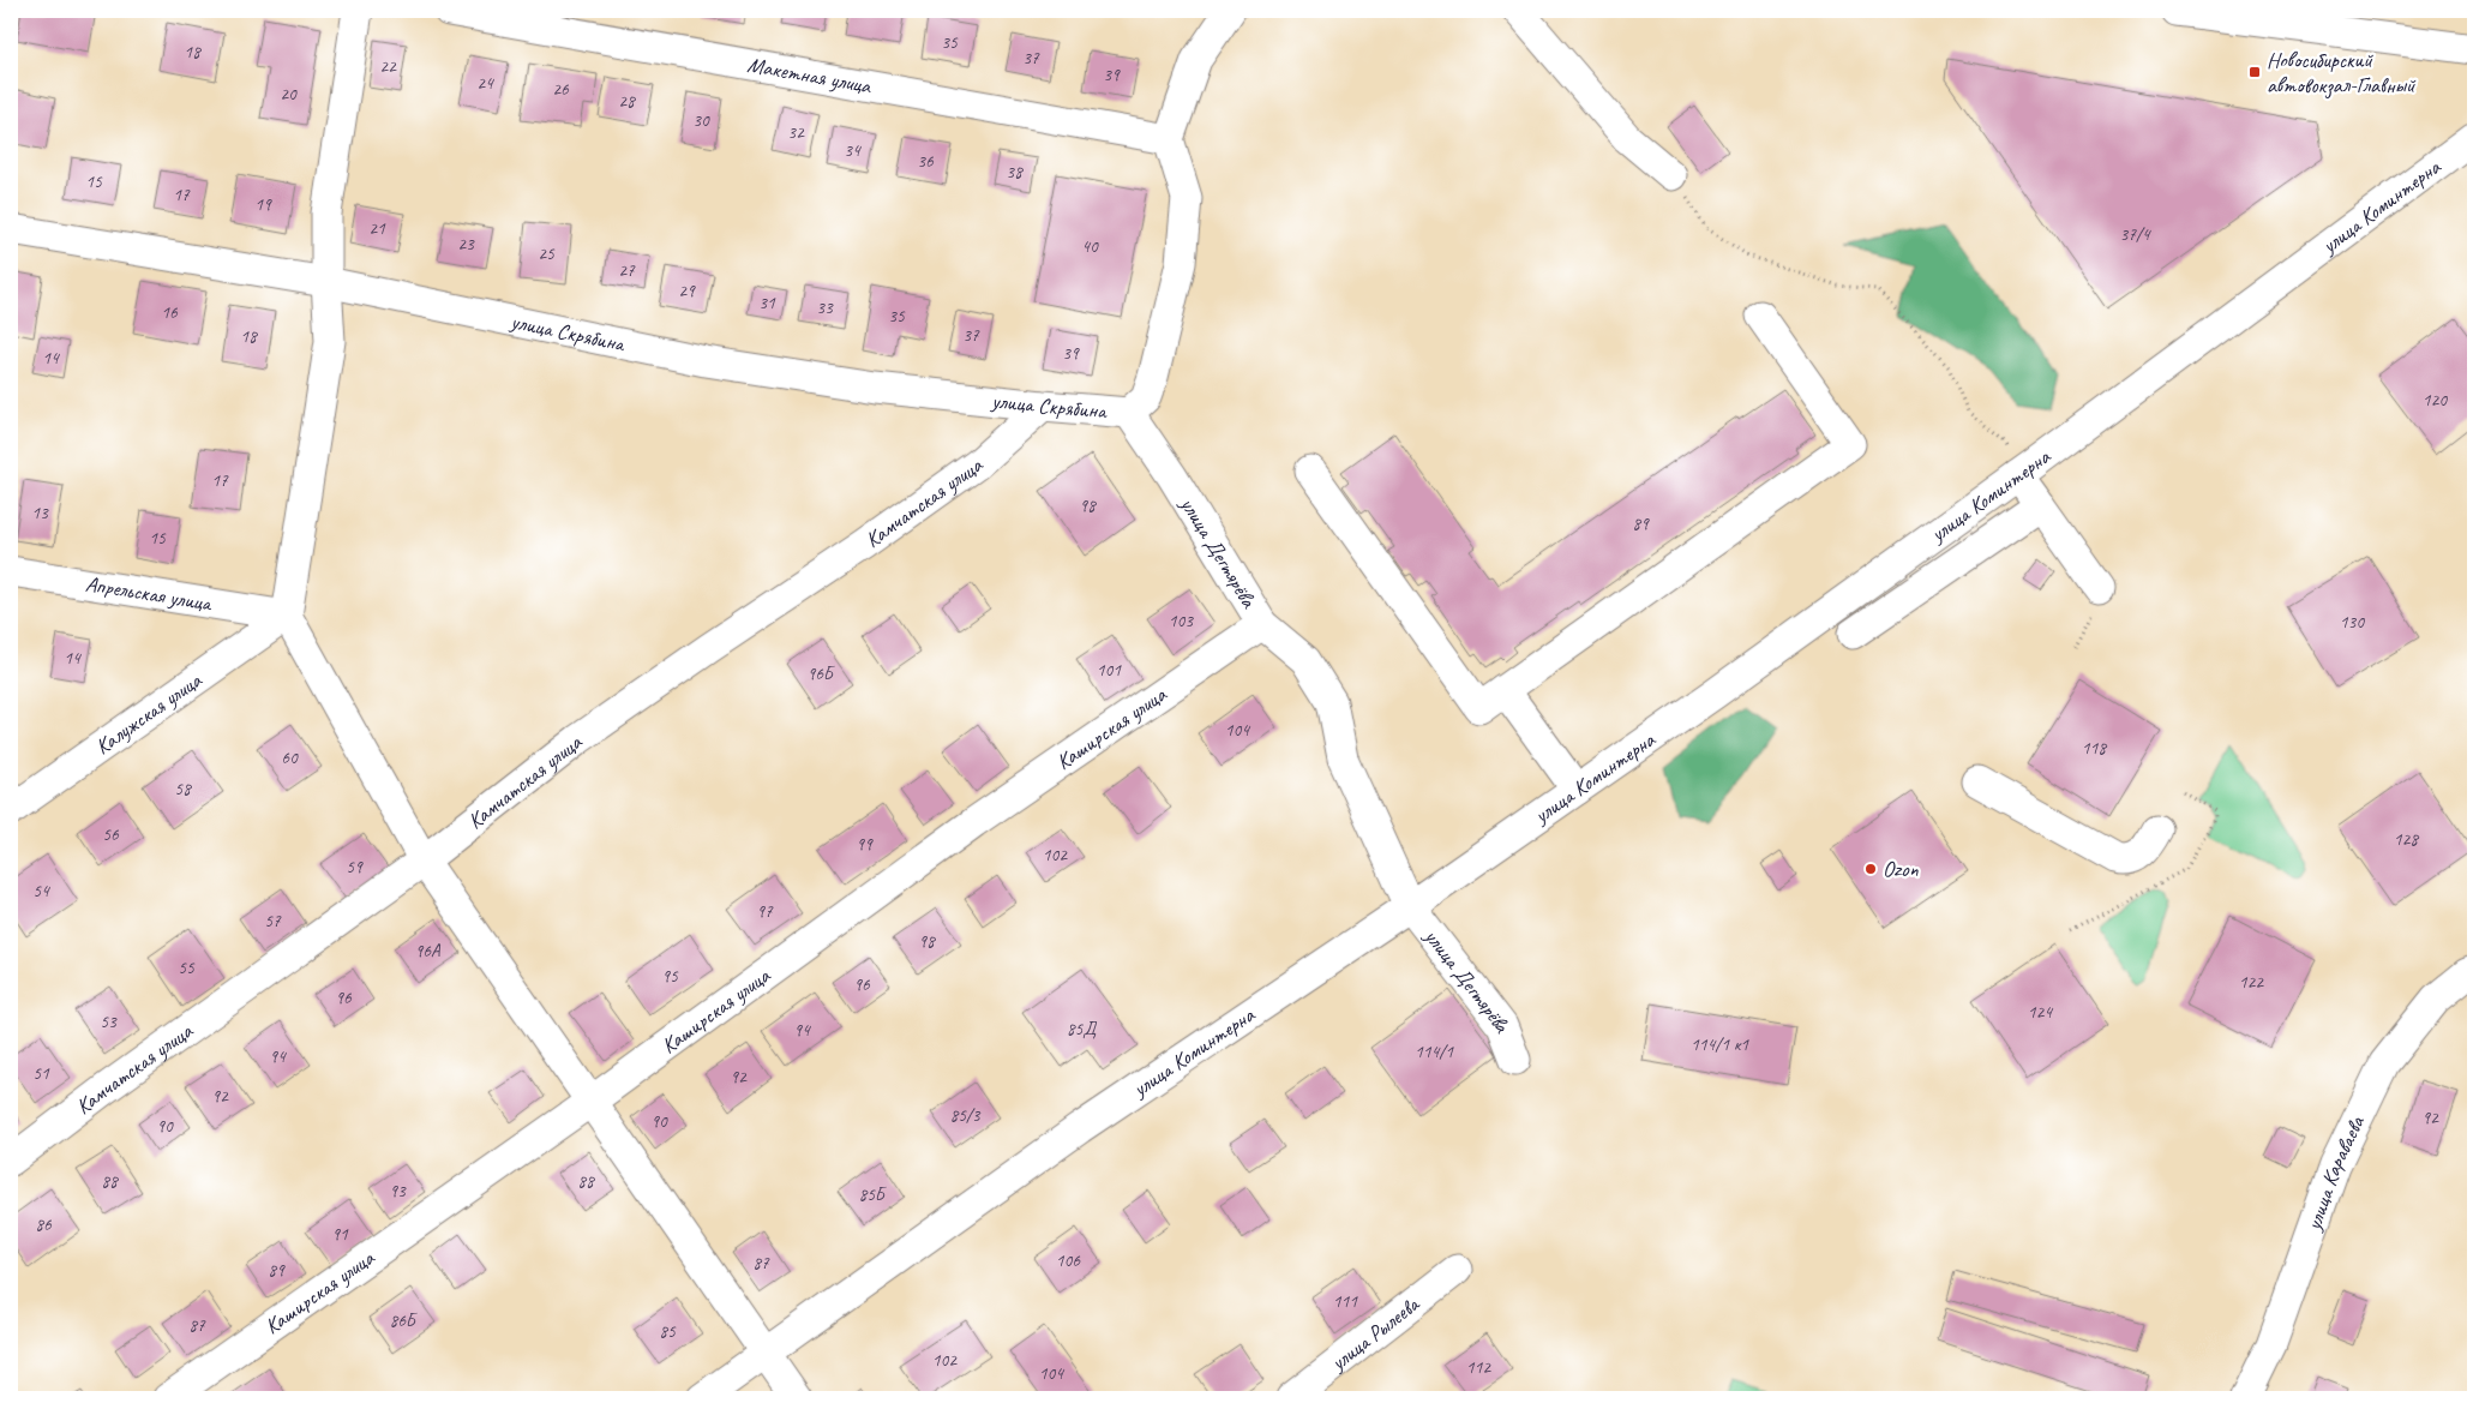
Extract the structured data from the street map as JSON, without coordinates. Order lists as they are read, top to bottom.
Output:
{
  "streets": {
    "street": [
      "Макетная улица",
      "улица Коминтерна",
      "улица Скрябина",
      "Камчатская улица",
      "улица Дегтярёва",
      "Апрельская улица",
      "Калужская улица",
      "Каширская улица",
      "улица Караваева",
      "улица Рылеева"
    ]
  },
  "crossings": [
    ["улица Коминтерна", "улица Дегтярёва"],
    ["улица Скрябина", "Камчатская улица"],
    ["улица Скрябина", "улица Дегтярёва"],
    ["улица Дегтярёва", "Каширская улица"],
    ["Апрельская улица", "Калужская улица"]
  ],
  "places": {
    "transit": ["Новосибирский автовокзал-Главный"],
    "other": ["Ozon"]
  },
  "house_numbers": [
    "35",
    "18",
    "37",
    "22",
    "39",
    "24",
    "26",
    "20",
    "28",
    "30",
    "32",
    "34",
    "36",
    "38",
    "15",
    "17",
    "19",
    "21",
    "37/4",
    "23",
    "40",
    "25",
    "27",
    "29",
    "31",
    "33",
    "16",
    "35",
    "37",
    "18",
    "39",
    "14",
    "120",
    "17",
    "98",
    "13",
    "89",
    "15",
    "103",
    "130",
    "14",
    "101",
    "96Б",
    "104",
    "118",
    "60",
    "58",
    "56",
    "128",
    "99",
    "102",
    "59",
    "54",
    "97",
    "57",
    "98",
    "96А",
    "55",
    "95",
    "122",
    "96",
    "96",
    "124",
    "53",
    "85Д",
    "94",
    "114/1 к1",
    "114/1",
    "94",
    "51",
    "92",
    "92",
    "85/3",
    "92",
    "90",
    "90",
    "88",
    "88",
    "93",
    "85Б",
    "86",
    "91",
    "106",
    "87",
    "89",
    "111",
    "86Б",
    "87",
    "85",
    "102",
    "112",
    "104"
  ]
}
